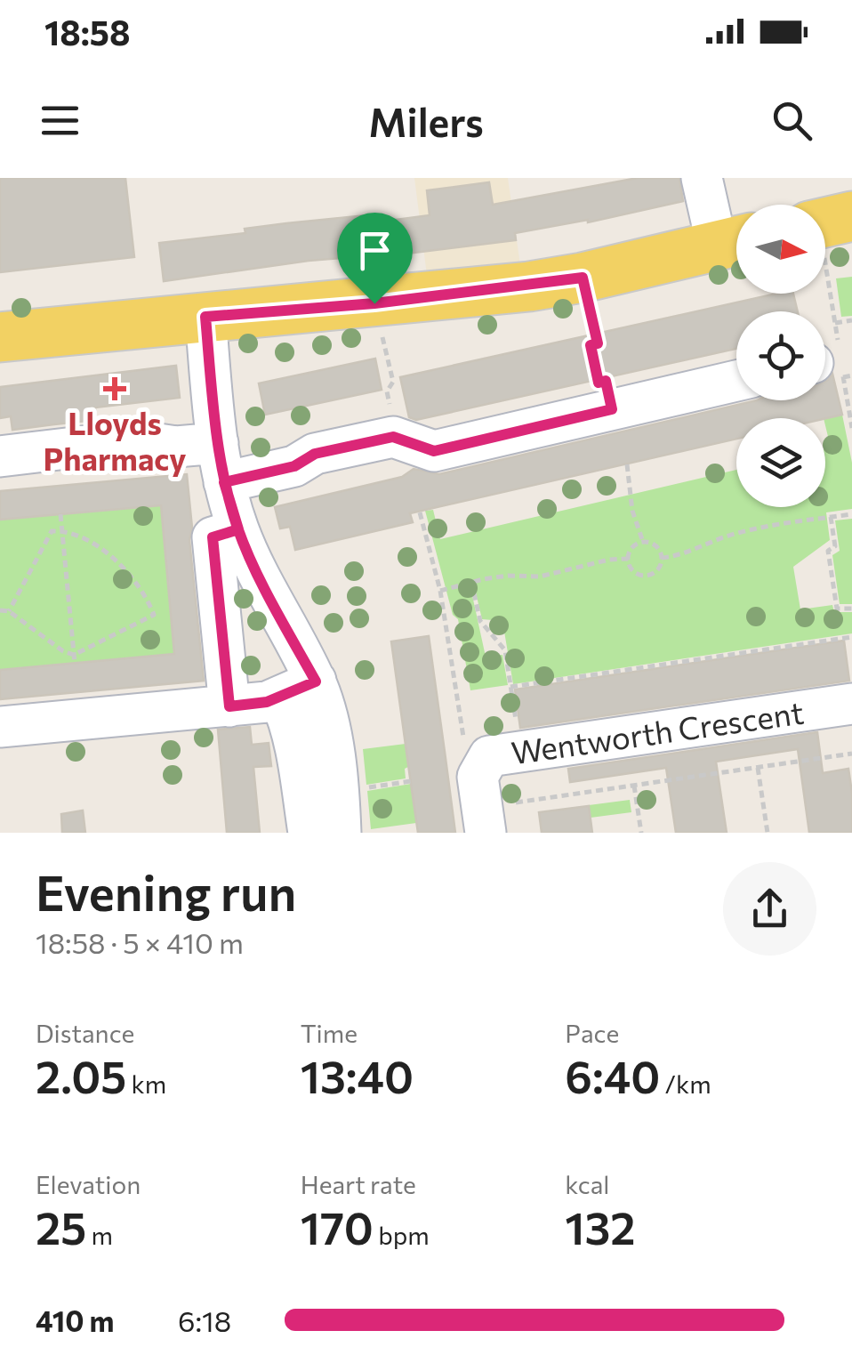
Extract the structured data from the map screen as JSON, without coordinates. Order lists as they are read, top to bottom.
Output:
{
  "streets": {
    "street": ["Wentworth Crescent"]
  },
  "places": {
    "health": ["Lloyds Pharmacy"]
  },
  "north": "right",
  "page": {
    "status": "18:58",
    "header": "Milers",
    "heading": ["Evening run", "18:58 · 5 × 410 m"],
    "stats": [
      ["Distance", "2.05 km"],
      ["Time", "13:40"],
      ["Pace", "6:40 /km"],
      ["Elevation", "25 m"],
      ["Heart rate", "170 bpm"],
      ["kcal", "132"]
    ],
    "list": [
      {
        "name": "410 m",
        "note": "6:18"
      }
    ]
  }
}
